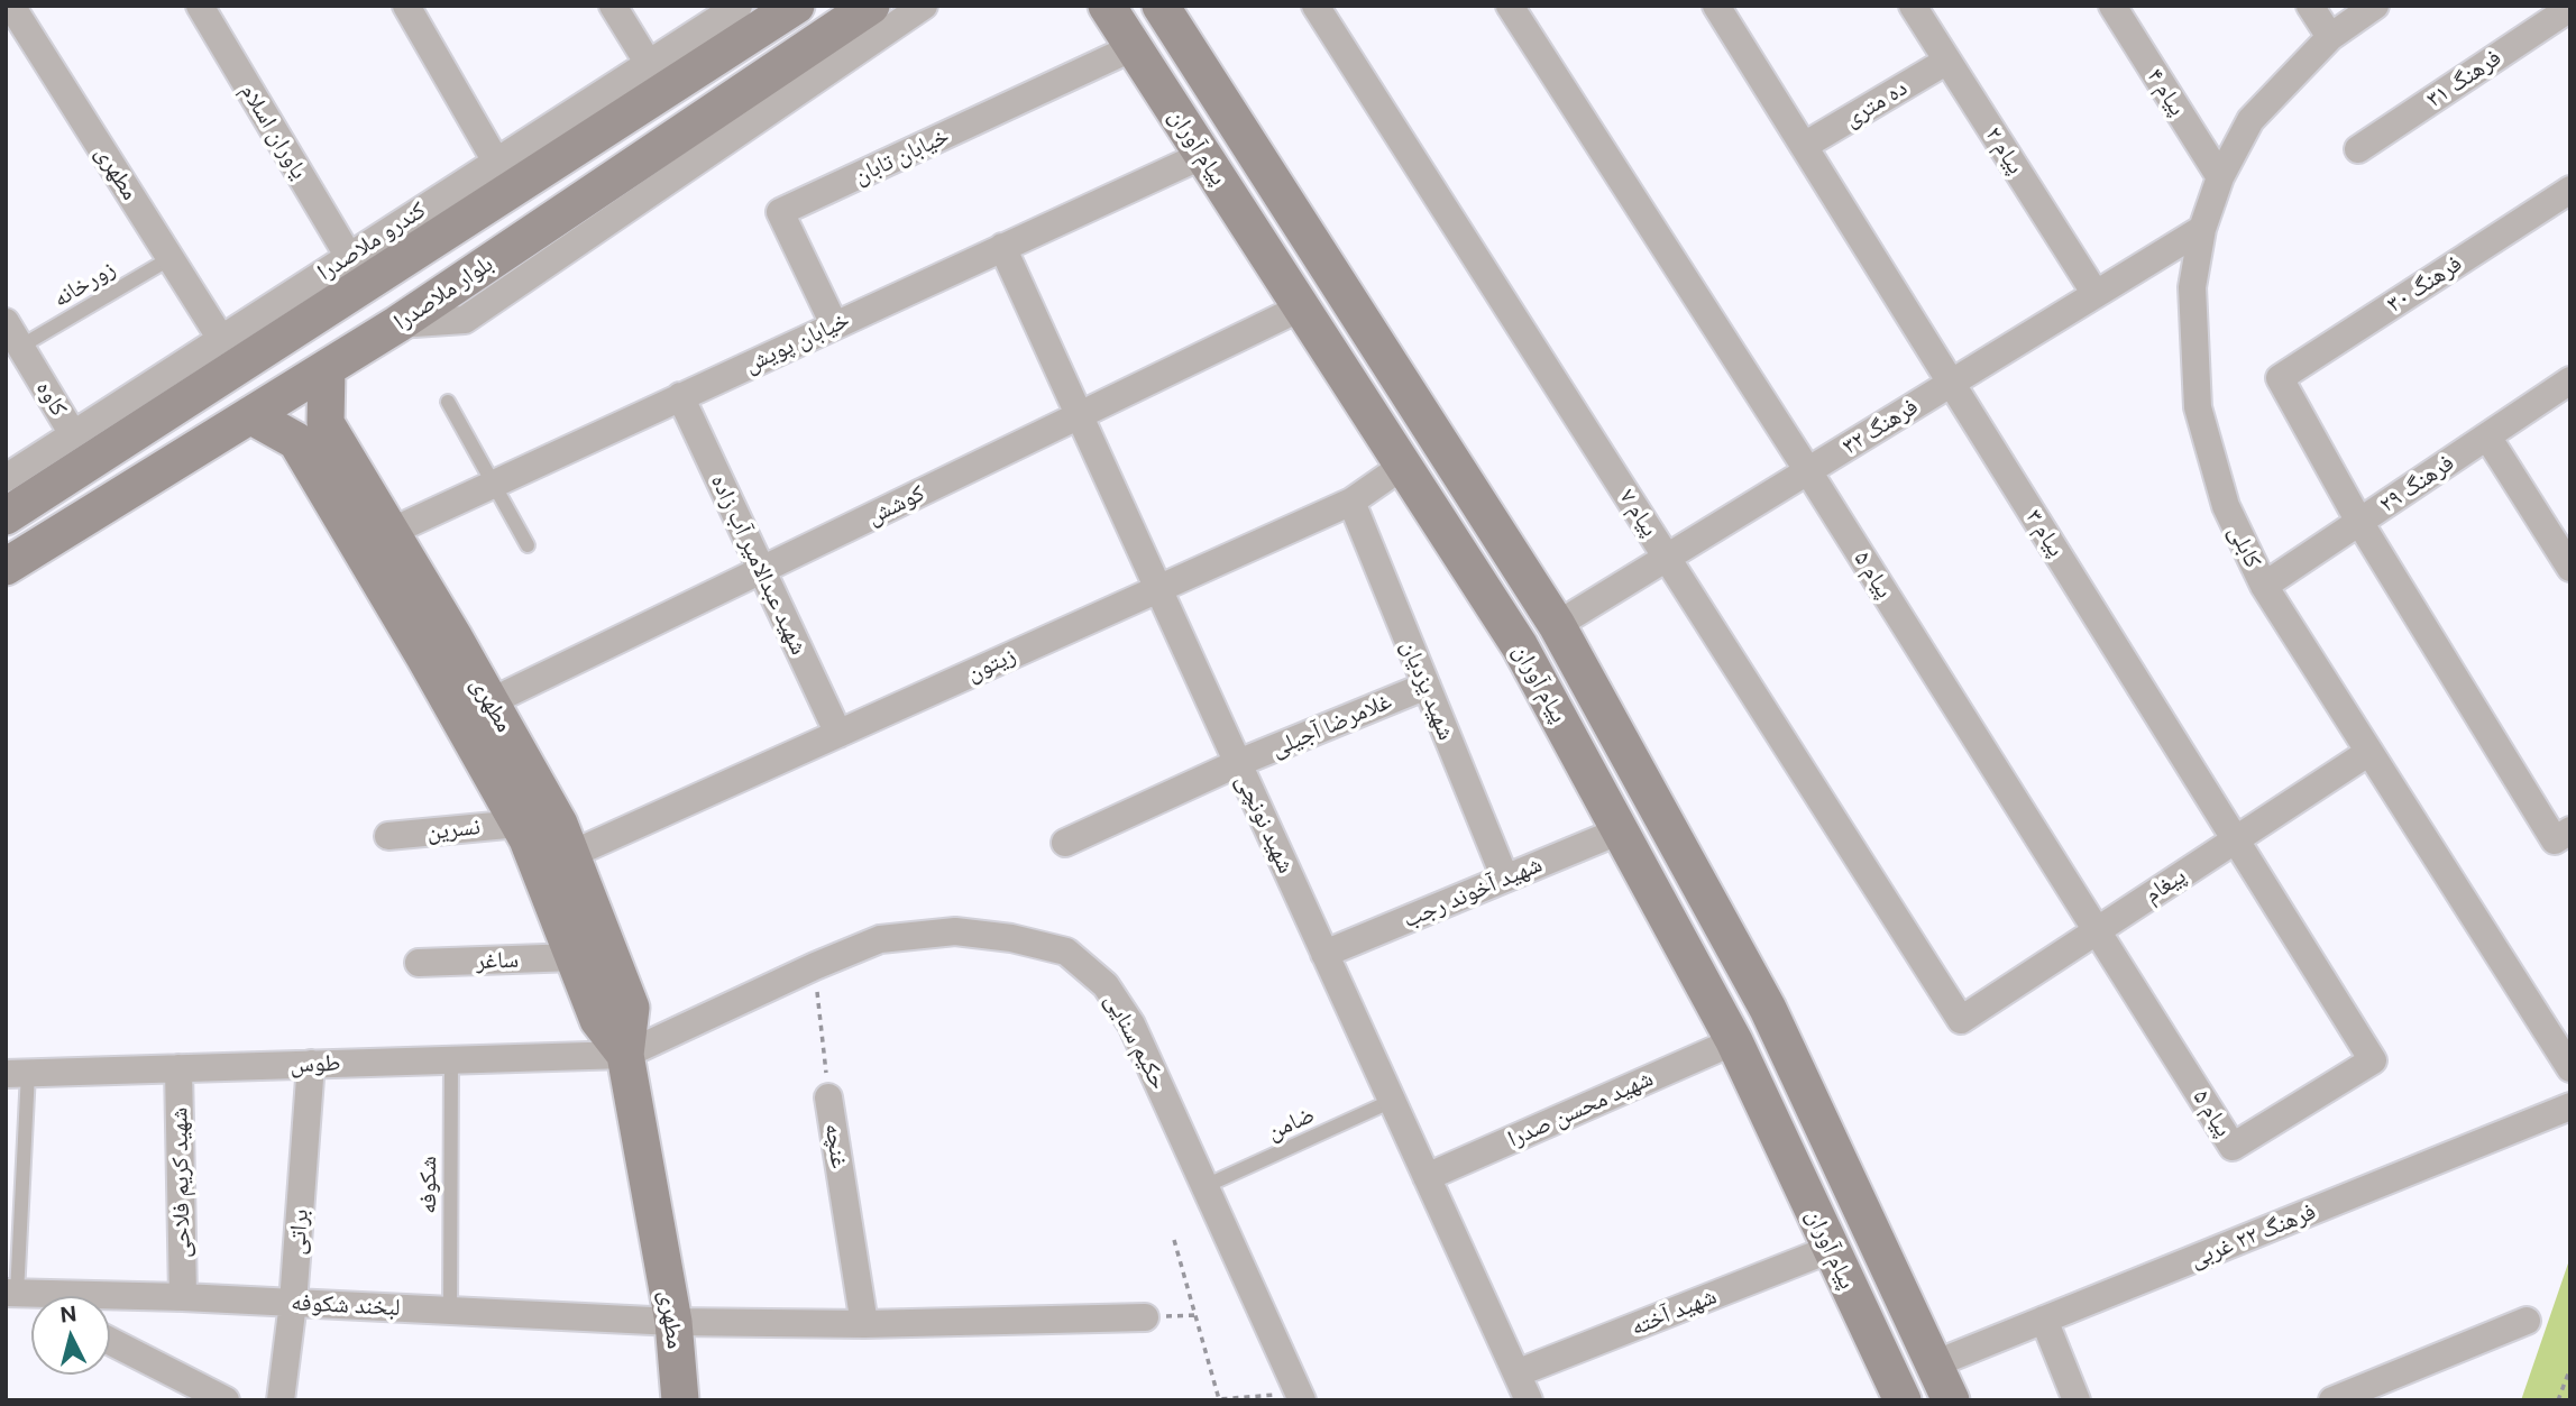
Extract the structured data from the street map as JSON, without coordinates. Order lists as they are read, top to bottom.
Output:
{
  "streets": {
    "main road": ["پیام آوران", "مطهری", "بلوار ملاصدرا"],
    "street": [
      "فرهنگ ۳۱",
      "پیام ۴",
      "ده متری",
      "یاوران اسلام",
      "پیام ۲",
      "خیابان تابان",
      "کندرو ملاصدرا",
      "فرهنگ ۳۰",
      "خیابان پویش",
      "کاوه",
      "فرهنگ ۳۲",
      "فرهنگ ۲۹",
      "کوشش",
      "پیام ۷",
      "پیام ۳",
      "کابلی",
      "شهید عبدالامیر آب زاده",
      "پیام ۵",
      "زیتون",
      "شهید یزدیان",
      "غلامرضا آجیلی",
      "شهید نونچی",
      "نسرین",
      "پیغام",
      "شهید آخوند رجب",
      "ساغر",
      "حکیم سنایی",
      "طوس",
      "شهید محسن صدرا",
      "غنچه",
      "شهید کریم فلاحی",
      "براتی",
      "فرهنگ ۲۲ غربی",
      "لبخند شکوفه",
      "شهید آخته"
    ],
    "lane": ["زورخانه", "ضامن", "شکوفه"]
  },
  "crossings": [
    ["پیام ۴", "کابلی"],
    ["ده متری", "پیام ۲"],
    ["ده متری", "پیام ۳"],
    ["یاوران اسلام", "کندرو ملاصدرا"],
    ["پیام آوران", "خیابان تابان"],
    ["پیام آوران", "خیابان پویش"],
    ["پیام آوران", "فرهنگ ۳۲"],
    ["پیام آوران", "کوشش"],
    ["پیام آوران", "زیتون"],
    ["پیام آوران", "شهید آخوند رجب"],
    ["پیام آوران", "شهید محسن صدرا"],
    ["پیام آوران", "فرهنگ ۲۲ غربی"],
    ["پیام آوران", "شهید آخته"],
    ["پیام ۲", "فرهنگ ۳۲"],
    ["خیابان تابان", "خیابان پویش"],
    ["مطهری", "کندرو ملاصدرا"],
    ["مطهری", "زورخانه"],
    ["مطهری", "بلوار ملاصدرا"],
    ["مطهری", "خیابان پویش"],
    ["مطهری", "کوشش"],
    ["مطهری", "زیتون"],
    ["مطهری", "نسرین"],
    ["مطهری", "ساغر"],
    ["مطهری", "حکیم سنایی"],
    ["مطهری", "طوس"],
    ["مطهری", "لبخند شکوفه"],
    ["کندرو ملاصدرا", "کاوه"],
    ["زورخانه", "کاوه"],
    ["فرهنگ ۳۰", "فرهنگ ۲۹"],
    ["خیابان پویش", "شهید عبدالامیر آب زاده"],
    ["خیابان پویش", "شهید نونچی"],
    ["فرهنگ ۳۲", "پیام ۷"],
    ["فرهنگ ۳۲", "پیام ۳"],
    ["فرهنگ ۳۲", "کابلی"],
    ["فرهنگ ۳۲", "پیام ۵"],
    ["فرهنگ ۲۹", "کابلی"],
    ["کوشش", "شهید عبدالامیر آب زاده"],
    ["کوشش", "شهید نونچی"],
    ["پیام ۷", "پیغام"],
    ["پیام ۳", "پیام ۵"],
    ["پیام ۳", "پیغام"],
    ["کابلی", "پیغام"],
    ["شهید عبدالامیر آب زاده", "زیتون"],
    ["پیام ۵", "پیغام"],
    ["زیتون", "شهید یزدیان"],
    ["زیتون", "شهید نونچی"],
    ["شهید یزدیان", "غلامرضا آجیلی"],
    ["شهید یزدیان", "شهید آخوند رجب"],
    ["غلامرضا آجیلی", "شهید نونچی"],
    ["شهید نونچی", "شهید آخوند رجب"],
    ["شهید نونچی", "شهید محسن صدرا"],
    ["شهید نونچی", "ضامن"],
    ["شهید نونچی", "شهید آخته"],
    ["حکیم سنایی", "طوس"],
    ["حکیم سنایی", "ضامن"],
    ["حکیم سنایی", "غنچه"],
    ["طوس", "شهید کریم فلاحی"],
    ["طوس", "شکوفه"],
    ["طوس", "براتی"],
    ["غنچه", "لبخند شکوفه"],
    ["شهید کریم فلاحی", "لبخند شکوفه"],
    ["شکوفه", "لبخند شکوفه"],
    ["براتی", "لبخند شکوفه"]
  ],
  "north": "top"
}
